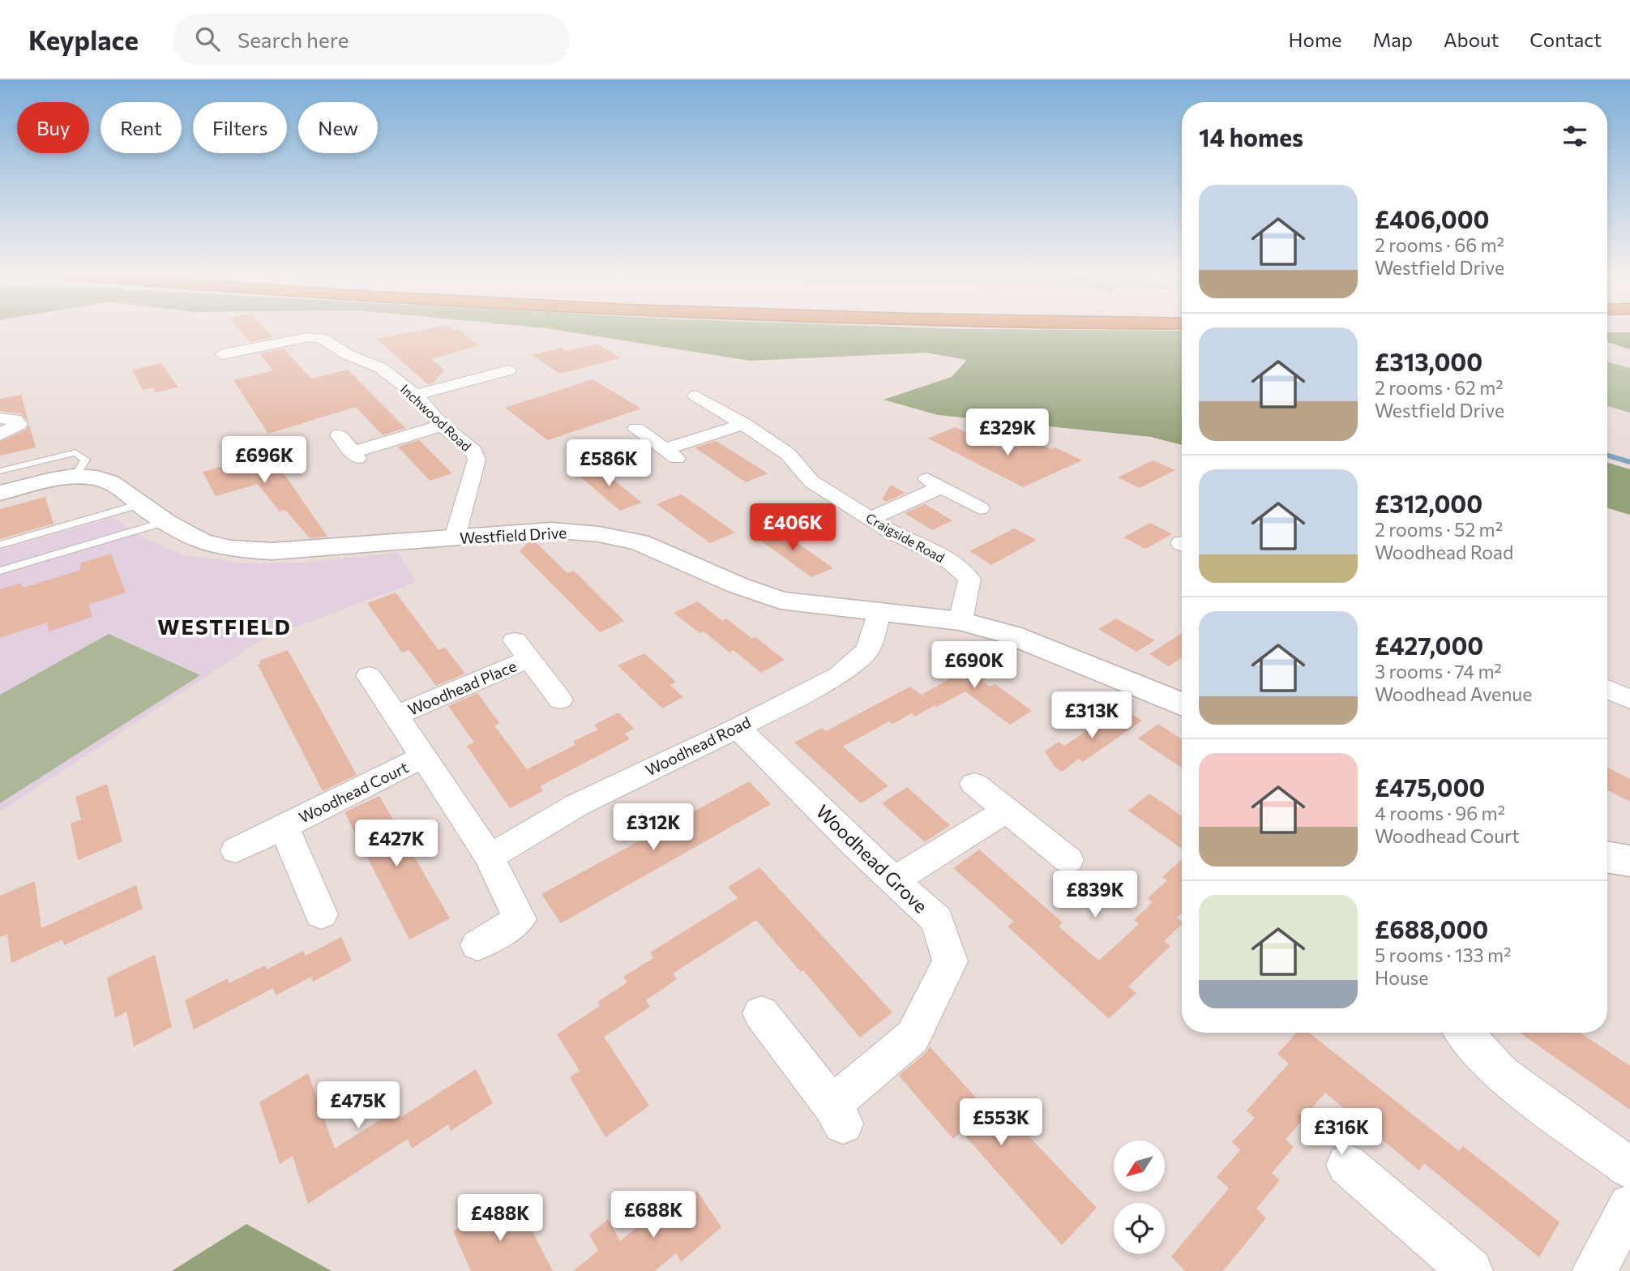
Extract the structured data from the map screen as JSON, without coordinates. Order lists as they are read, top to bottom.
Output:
{
  "streets": {
    "street": [
      "Inchwood Road",
      "Westfield Drive",
      "Craigside Road",
      "Woodhead Place",
      "Woodhead Road",
      "Woodhead Court",
      "Woodhead Grove"
    ]
  },
  "crossings": [
    ["Inchwood Road", "Westfield Drive"],
    ["Westfield Drive", "Craigside Road"],
    ["Westfield Drive", "Woodhead Road"],
    ["Woodhead Road", "Woodhead Grove"]
  ],
  "districts": ["WESTFIELD"],
  "north": "bottom left",
  "page": {
    "header": "Keyplace",
    "search": "Search here",
    "nav": [
      "Home",
      "Map",
      "About",
      "Contact"
    ],
    "chip": [
      "Buy",
      "Rent",
      "Filters",
      "New"
    ],
    "heading": "14 homes",
    "list": [
      {
        "name": "£406,000",
        "note": "2 rooms · 66 m² · Westfield Drive"
      },
      {
        "name": "£313,000",
        "note": "2 rooms · 62 m² · Westfield Drive"
      },
      {
        "name": "£312,000",
        "note": "2 rooms · 52 m² · Woodhead Road"
      },
      {
        "name": "£427,000",
        "note": "3 rooms · 74 m² · Woodhead Avenue"
      },
      {
        "name": "£475,000",
        "note": "4 rooms · 96 m² · Woodhead Court"
      },
      {
        "name": "£688,000",
        "note": "5 rooms · 133 m² · House"
      }
    ],
    "price": [
      "£329K",
      "£696K",
      "£586K",
      "£406K",
      "£690K",
      "£313K",
      "£312K",
      "£427K",
      "£839K",
      "£475K",
      "£553K",
      "£316K",
      "£688K",
      "£488K"
    ]
  }
}
